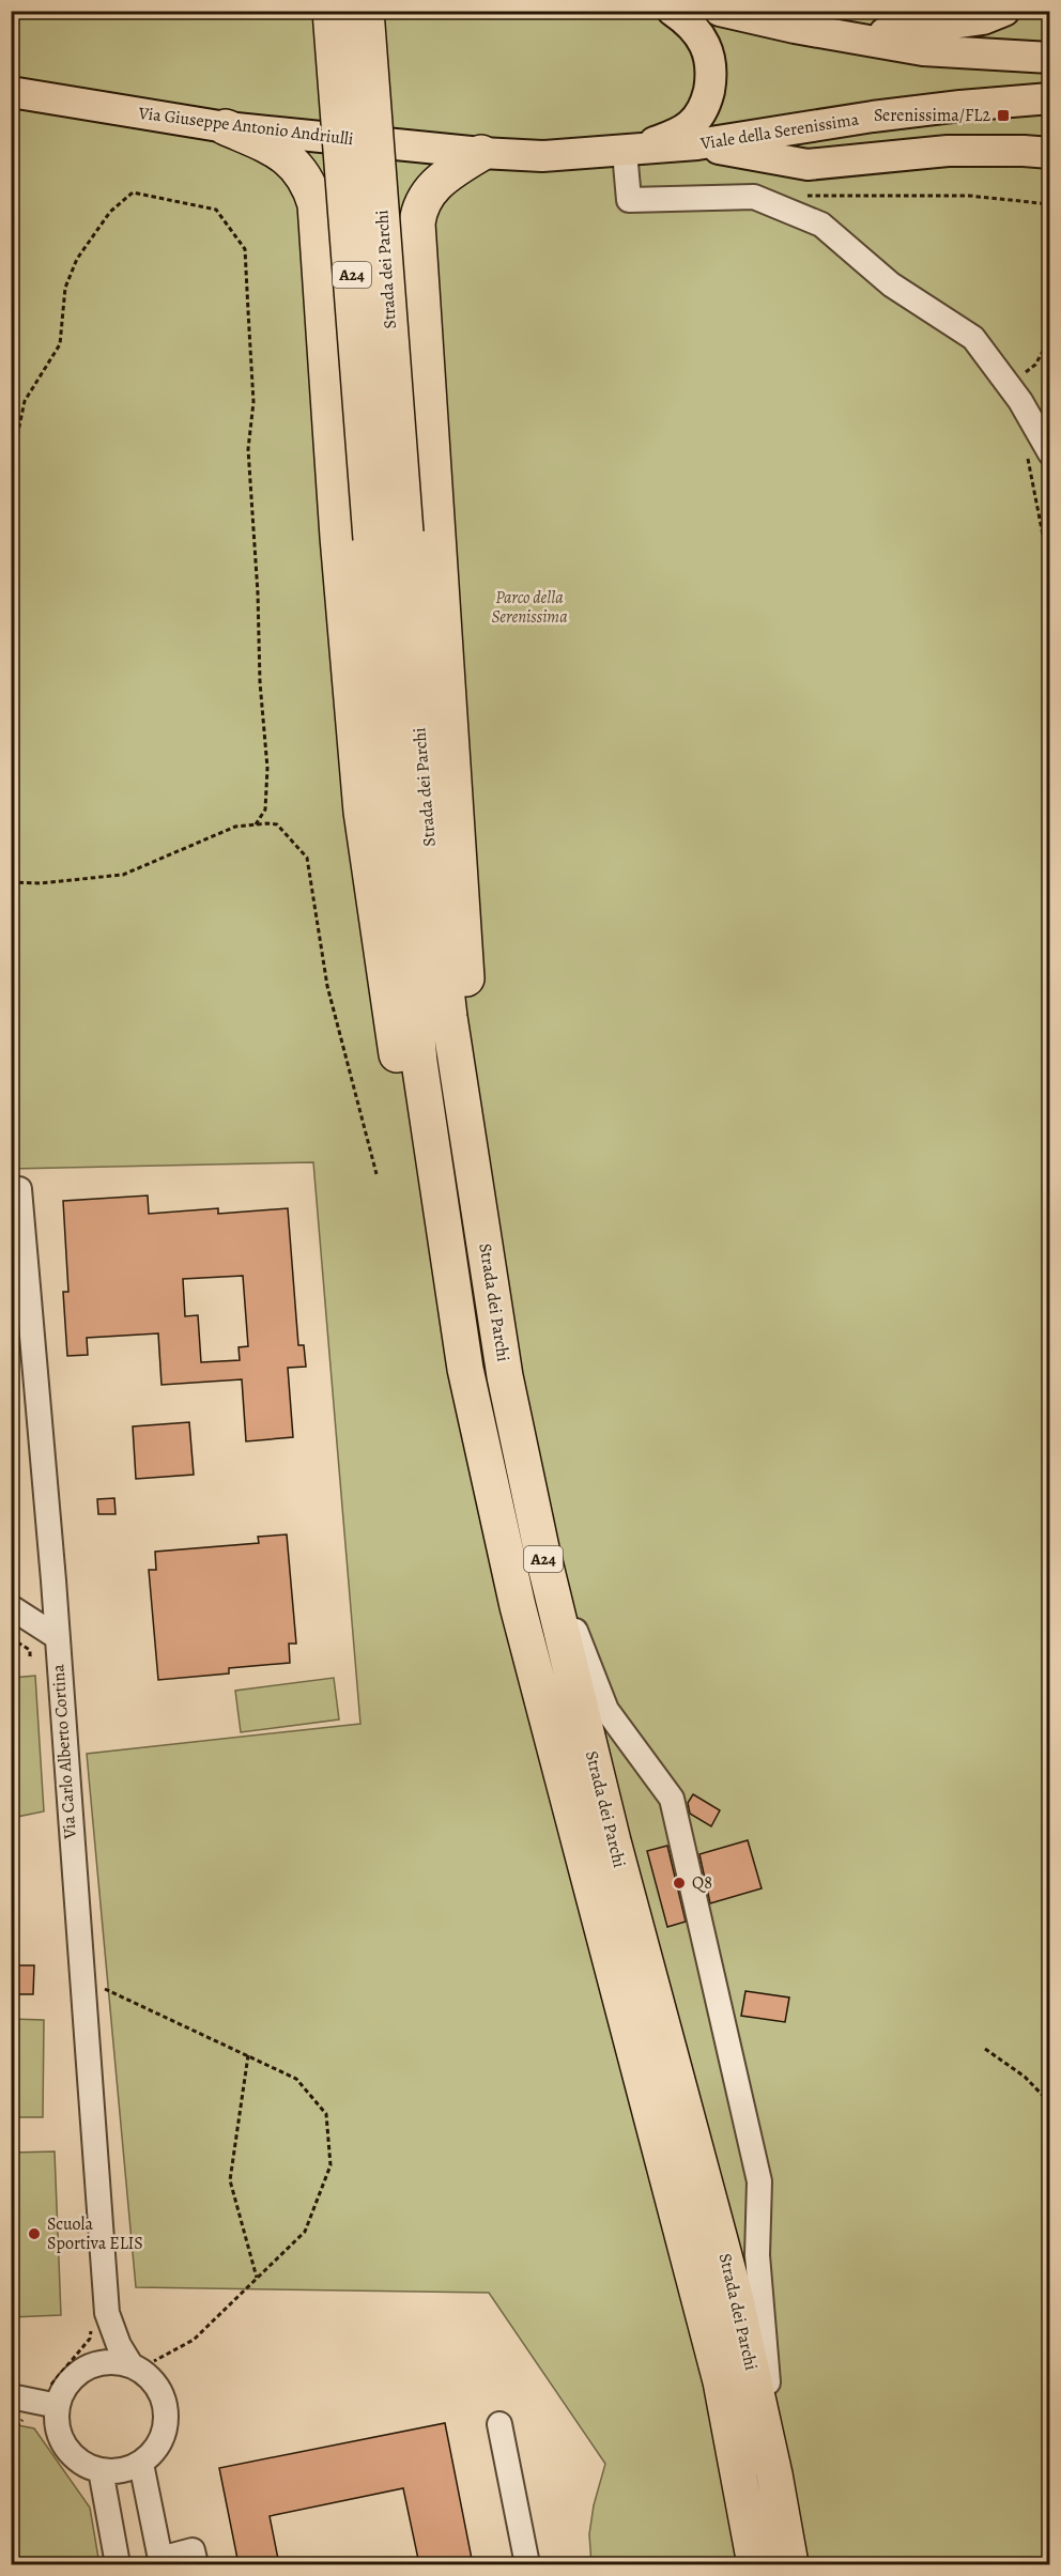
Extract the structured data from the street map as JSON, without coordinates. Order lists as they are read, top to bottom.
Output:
{
  "streets": {
    "highway": ["Strada dei Parchi", "A24"],
    "main road": ["Via Giuseppe Antonio Andriulli", "Viale della Serenissima"],
    "street": ["Via Carlo Alberto Cortina"]
  },
  "crossings": [
    ["Via Giuseppe Antonio Andriulli", "Viale della Serenissima"]
  ],
  "parks": ["Parco della Serenissima"],
  "places": {
    "transit": ["Serenissima/FL2"],
    "other": ["Q8", "Scuola Sportiva ELIS"]
  }
}
